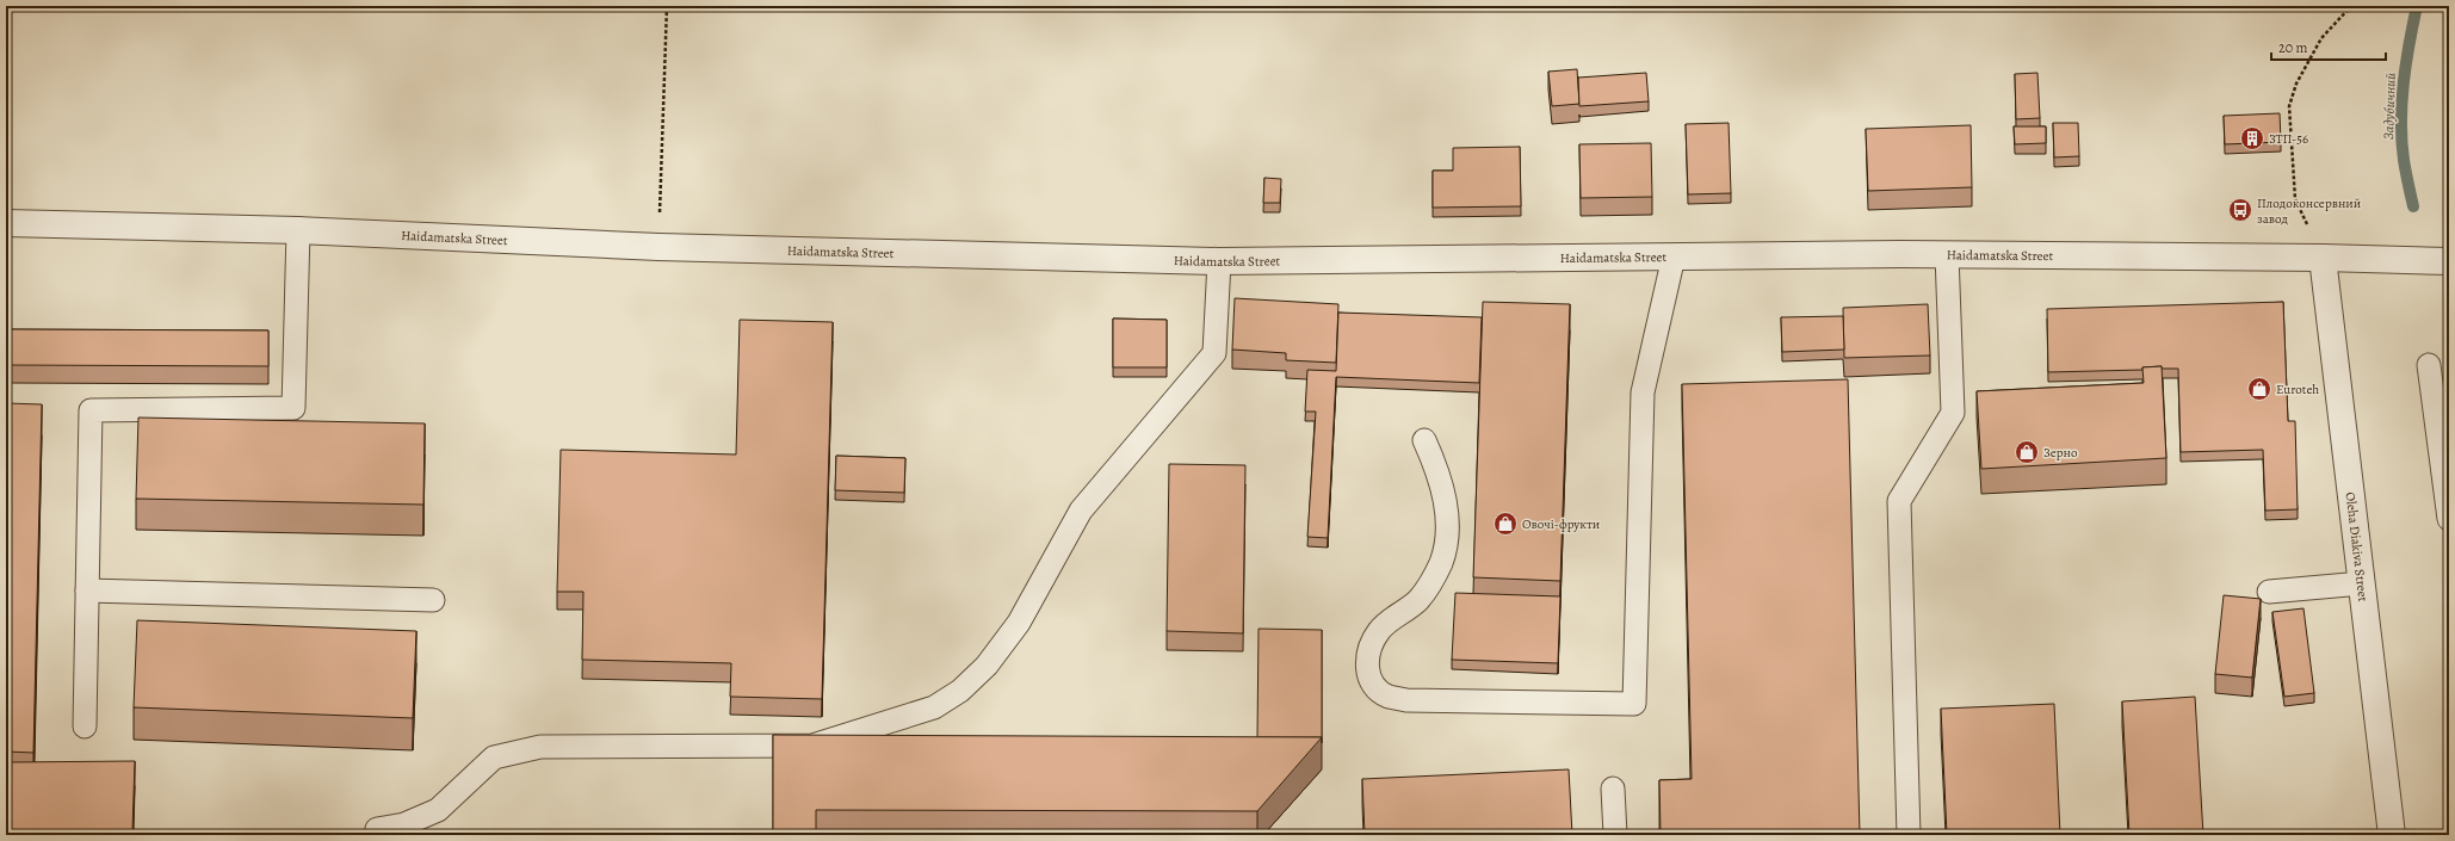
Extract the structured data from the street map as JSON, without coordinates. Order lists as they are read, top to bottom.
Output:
{
  "streets": {
    "street": ["Haidamatska Street", "Oleha Diakiva Street"]
  },
  "crossings": [
    ["Haidamatska Street", "Oleha Diakiva Street"]
  ],
  "water": ["Задубичний"],
  "places": {
    "building": ["ЗТП-56"],
    "bus stop": ["Плодоконсервний завод"],
    "shop": ["Euroteh", "Зерно", "Овочі-фрукти"]
  },
  "scale_bar": "20 m"
}
